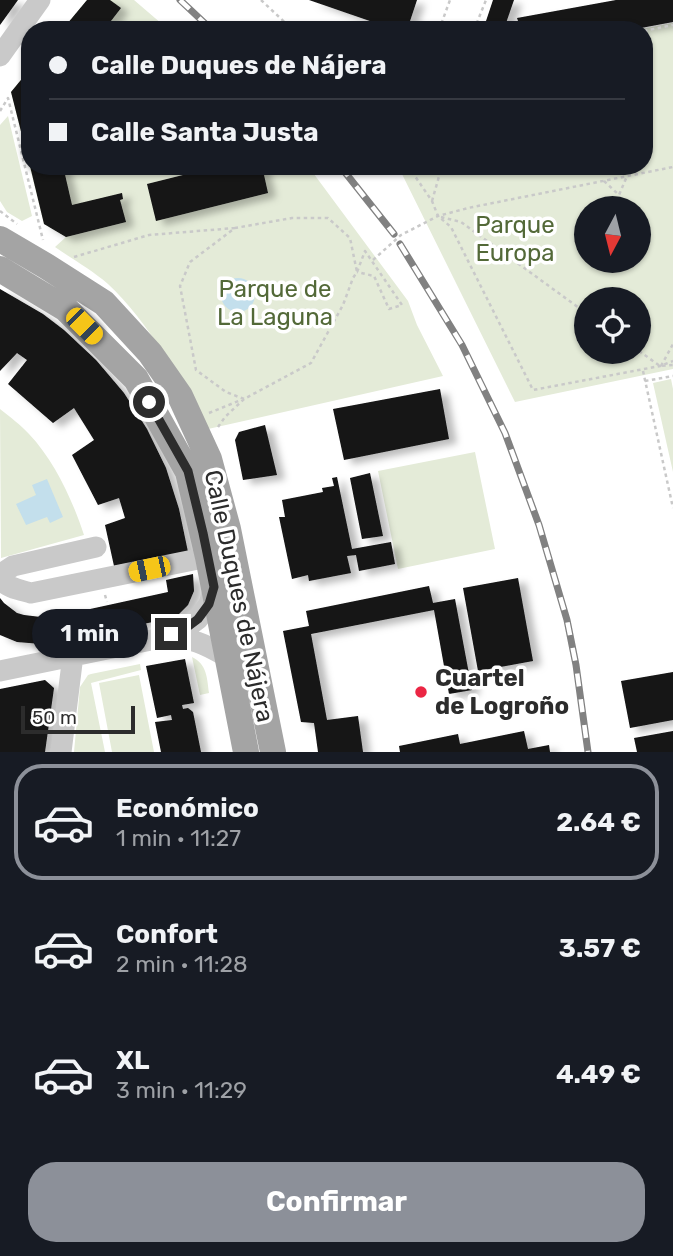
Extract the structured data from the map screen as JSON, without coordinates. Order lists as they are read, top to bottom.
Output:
{
  "streets": {
    "main road": ["Calle Duques de Nájera"]
  },
  "parks": ["Parque Europa", "Parque de La Laguna"],
  "places": ["Cuartel de Logroño"],
  "scale_bar": "50 m",
  "north": "bottom",
  "page": {
    "banner": ["Calle Duques de Nájera", "Calle Santa Justa"],
    "bubble": "1 min",
    "scale": "50 m",
    "list": [
      {
        "name": "Económico",
        "note": "1 min · 11:27",
        "value": "2.64 €"
      },
      {
        "name": "Confort",
        "note": "2 min · 11:28",
        "value": "3.57 €"
      },
      {
        "name": "XL",
        "note": "3 min · 11:29",
        "value": "4.49 €"
      }
    ],
    "buttons": "Confirmar"
  }
}
